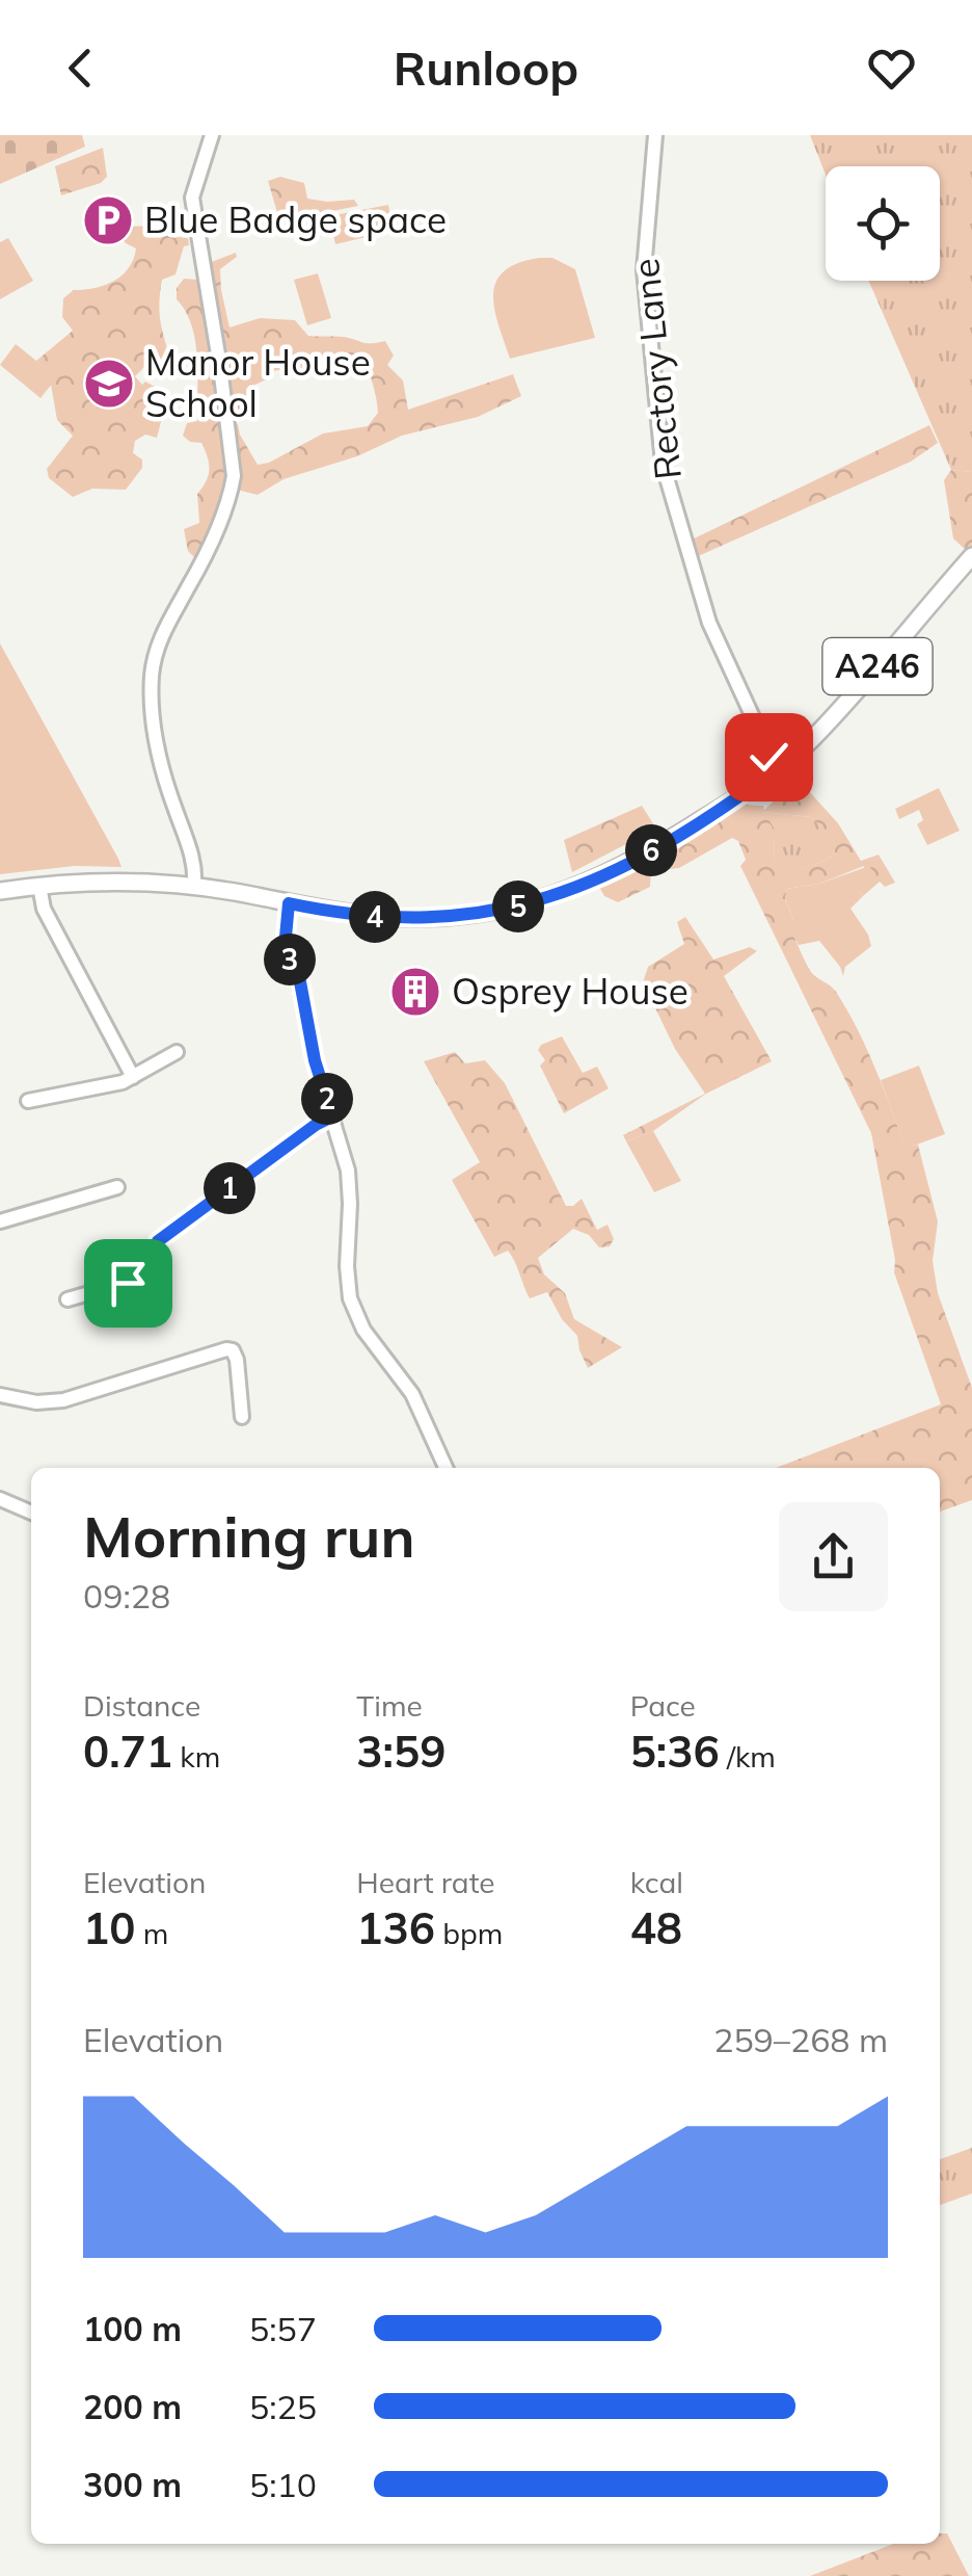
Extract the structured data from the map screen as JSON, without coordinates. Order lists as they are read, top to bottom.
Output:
{
  "streets": {
    "main road": ["A246"],
    "street": ["Rectory Lane"]
  },
  "crossings": [
    ["Rectory Lane", "A246"]
  ],
  "places": {
    "parking": ["Blue Badge space"],
    "school or university": ["Manor House School"],
    "building": ["Osprey House"]
  },
  "page": {
    "header": "Runloop",
    "pins": [
      "6",
      "5",
      "4",
      "3",
      "2",
      "1"
    ],
    "heading": ["Morning run", "09:28"],
    "stats": [
      ["Distance", "0.71 km"],
      ["Time", "3:59"],
      ["Pace", "5:36 /km"],
      ["Elevation", "10 m"],
      ["Heart rate", "136 bpm"],
      ["kcal", "48"]
    ],
    "chart": ["Elevation", "259–268 m"],
    "list": [
      {
        "name": "100 m",
        "note": "5:57"
      },
      {
        "name": "200 m",
        "note": "5:25"
      },
      {
        "name": "300 m",
        "note": "5:10"
      }
    ]
  }
}
